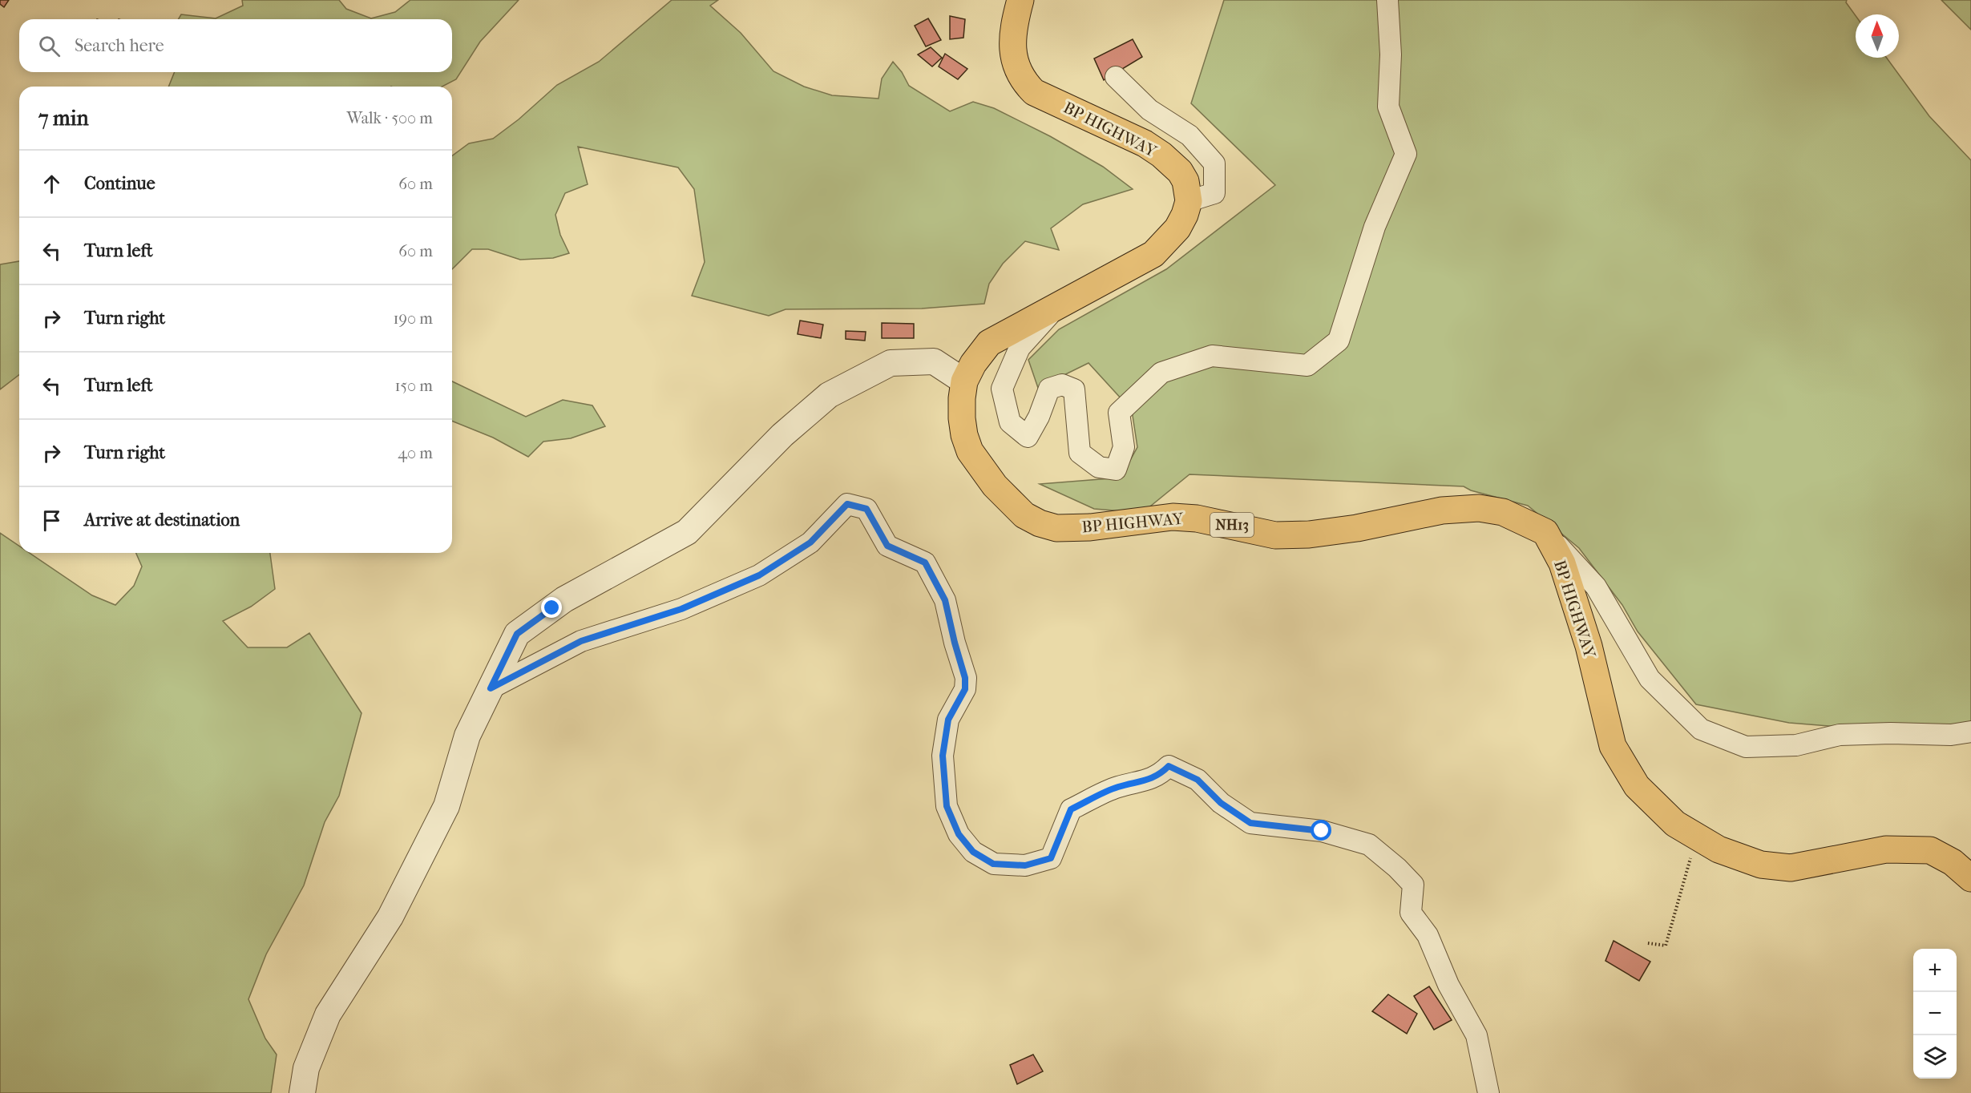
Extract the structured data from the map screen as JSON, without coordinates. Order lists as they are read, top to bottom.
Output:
{
  "streets": {
    "highway": ["BP HIGHWAY", "NH13"]
  },
  "north": "top",
  "page": {
    "search": "Search here",
    "heading": ["7 min", "Walk · 500 m"],
    "list": [
      ["Continue", "60 m"],
      ["Turn left", "60 m"],
      ["Turn right", "190 m"],
      ["Turn left", "150 m"],
      ["Turn right", "40 m"],
      "Arrive at destination"
    ],
    "map_buttons": ["+", "−"]
  }
}
